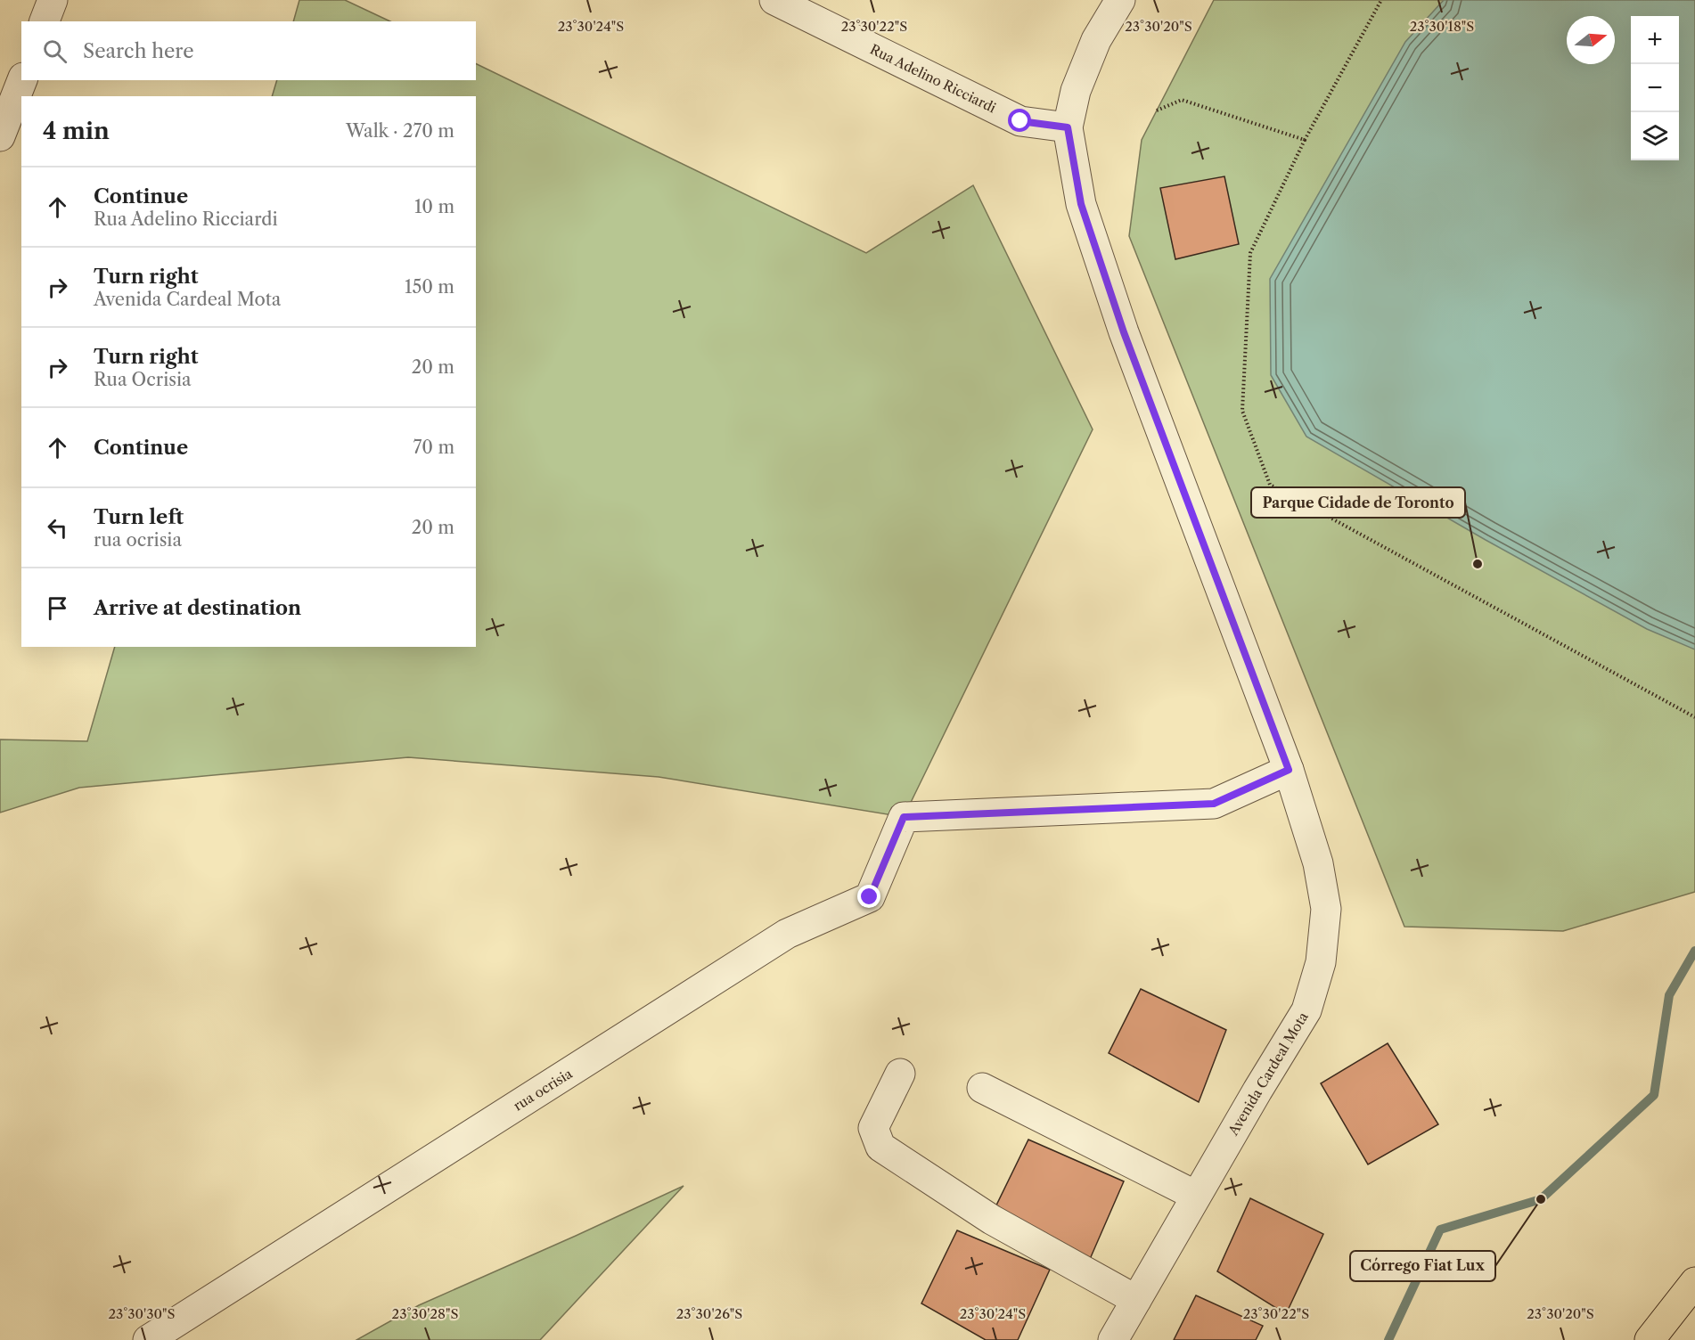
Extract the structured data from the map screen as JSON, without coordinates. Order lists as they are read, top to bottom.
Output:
{
  "streets": {
    "street": ["Rua Adelino Ricciardi", "Avenida Cardeal Mota", "rua ocrisia"]
  },
  "crossings": [
    ["Rua Adelino Ricciardi", "Avenida Cardeal Mota"],
    ["Avenida Cardeal Mota", "rua ocrisia"]
  ],
  "places": ["Parque Cidade de Toronto", "Córrego Fiat Lux"],
  "north": "right",
  "page": {
    "map_buttons": ["+", "−"],
    "search": "Search here",
    "heading": ["4 min", "Walk · 270 m"],
    "list": [
      ["Continue", "Rua Adelino Ricciardi", "10 m"],
      ["Turn right", "Avenida Cardeal Mota", "150 m"],
      ["Turn right", "Rua Ocrisia", "20 m"],
      ["Continue", "70 m"],
      ["Turn left", "rua ocrisia", "20 m"],
      "Arrive at destination"
    ]
  },
  "coordinates": [
    "23°30'24\"S",
    "23°30'22\"S",
    "23°30'20\"S",
    "23°30'18\"S",
    "23°30'30\"S",
    "23°30'28\"S",
    "23°30'26\"S"
  ]
}
